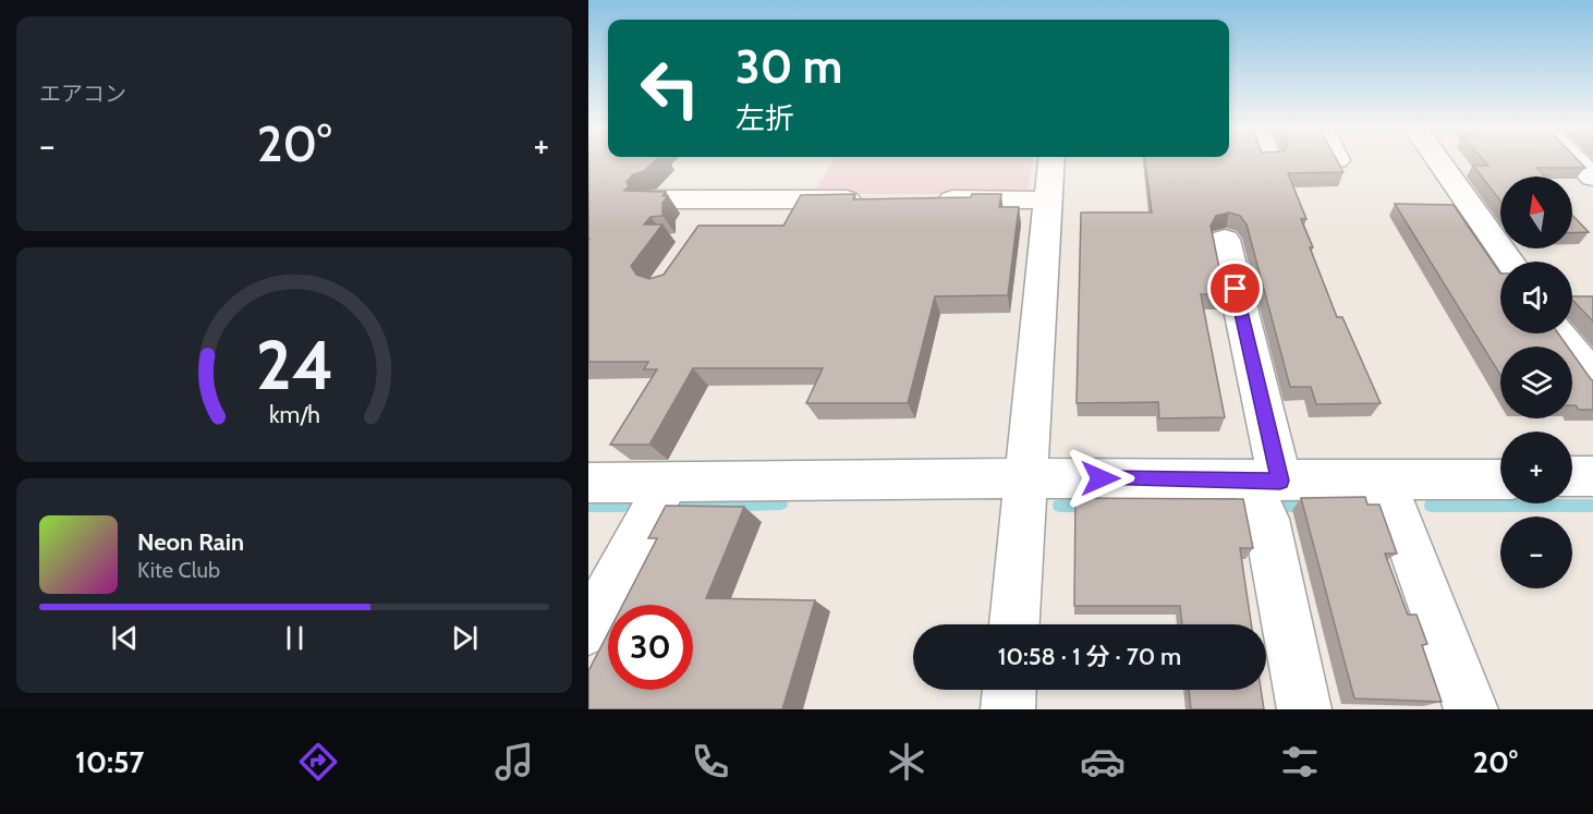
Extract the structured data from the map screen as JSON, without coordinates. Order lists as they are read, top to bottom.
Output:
{
  "north": "top",
  "page": {
    "tile": "エアコン",
    "turn": ["30 m", "左折"],
    "heat": ["−", "20°", "+"],
    "map_buttons": ["+", "−"],
    "song": ["Neon Rain", "Kite Club"],
    "limit": "30",
    "trip": "10:58 · 1 分 · 70 m",
    "tabs": ["10:57", "20°"],
    "gauge": ["24", "km/h"]
  }
}
